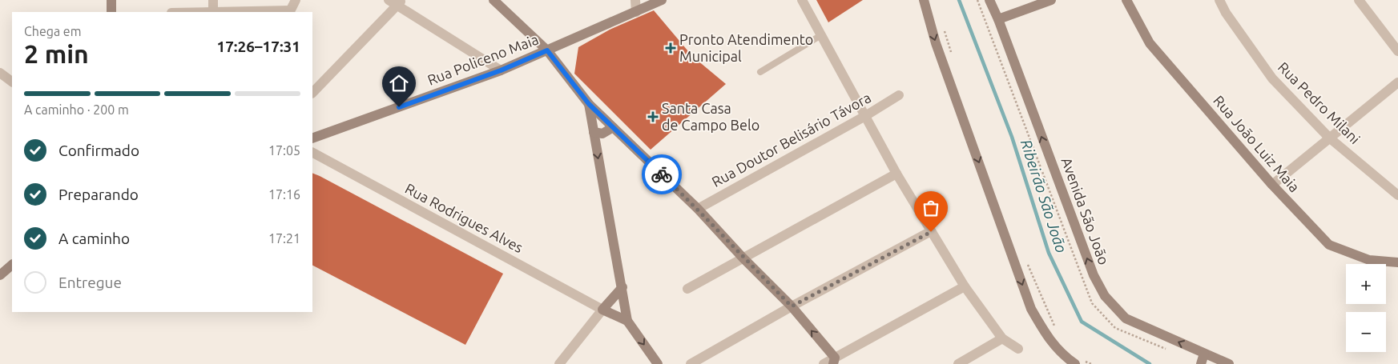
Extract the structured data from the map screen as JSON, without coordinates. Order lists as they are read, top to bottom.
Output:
{
  "streets": {
    "street": [
      "Rua Policeno Maia",
      "Rua Pedro Milani",
      "Rua Doutor Belisário Távora",
      "Rua João Luiz Maia",
      "Avenida São João",
      "Rua Rodrigues Alves"
    ]
  },
  "water": ["Ribeirão São João"],
  "places": {
    "health": ["Pronto Atendimento Municipal", "Santa Casa de Campo Belo"]
  },
  "page": {
    "heading": ["2 min", "Chega em", "17:26–17:31"],
    "bar": "A caminho · 200 m",
    "list": [
      ["Confirmado", "17:05"],
      ["Preparando", "17:16"],
      ["A caminho", "17:21"],
      "Entregue"
    ],
    "map_buttons": ["+", "−"]
  }
}
